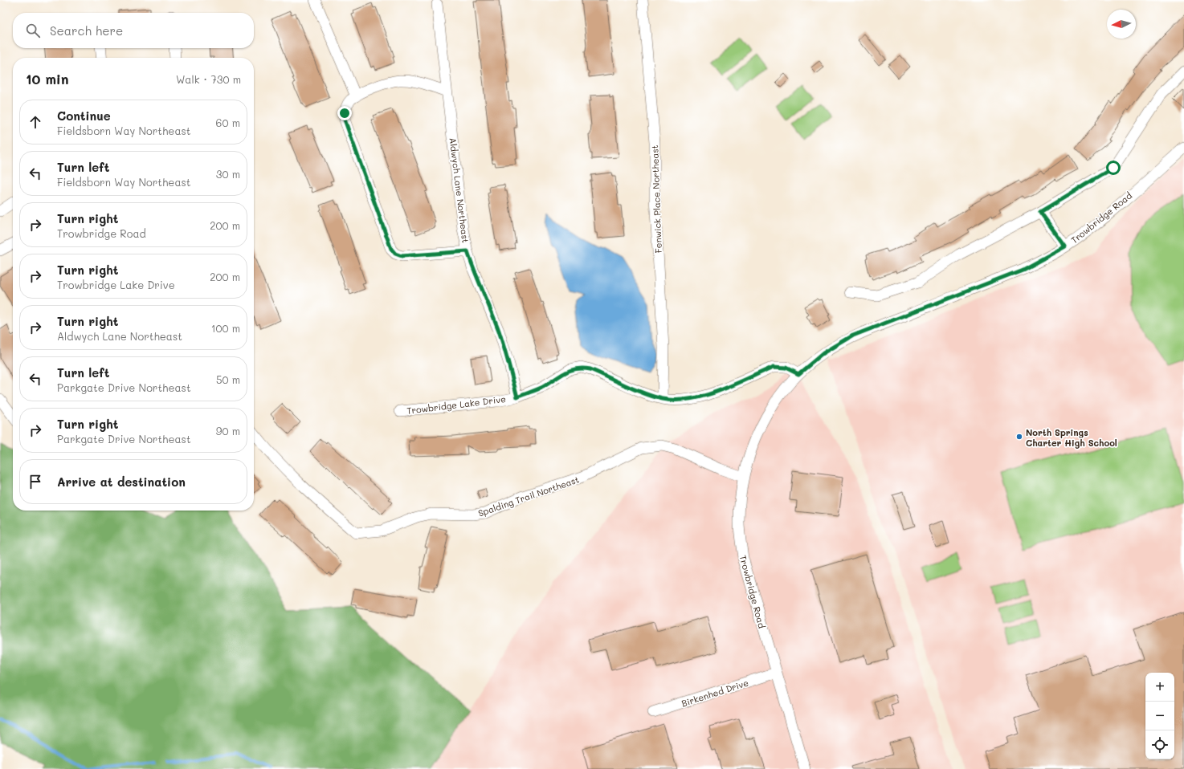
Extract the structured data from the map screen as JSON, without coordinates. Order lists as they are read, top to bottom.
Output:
{
  "streets": {
    "street": [
      "Aldwych Lane Northeast",
      "Fenwick Place Northeast",
      "Trowbridge Road",
      "Trowbridge Lake Drive",
      "Spalding Trail Northeast",
      "Birkenhed Drive"
    ]
  },
  "crossings": [
    ["Aldwych Lane Northeast", "Trowbridge Lake Drive"],
    ["Fenwick Place Northeast", "Trowbridge Lake Drive"],
    ["Trowbridge Road", "Trowbridge Lake Drive"],
    ["Trowbridge Road", "Spalding Trail Northeast"],
    ["Trowbridge Road", "Birkenhed Drive"]
  ],
  "places": ["North Springs Charter High School"],
  "north": "left",
  "page": {
    "search": "Search here",
    "heading": ["10 min", "Walk · 730 m"],
    "list": [
      ["Continue", "Fieldsborn Way Northeast", "60 m"],
      ["Turn left", "Fieldsborn Way Northeast", "30 m"],
      ["Turn right", "Trowbridge Road", "200 m"],
      ["Turn right", "Trowbridge Lake Drive", "200 m"],
      ["Turn right", "Aldwych Lane Northeast", "100 m"],
      ["Turn left", "Parkgate Drive Northeast", "50 m"],
      ["Turn right", "Parkgate Drive Northeast", "90 m"],
      "Arrive at destination"
    ],
    "map_buttons": ["+", "−"]
  }
}
